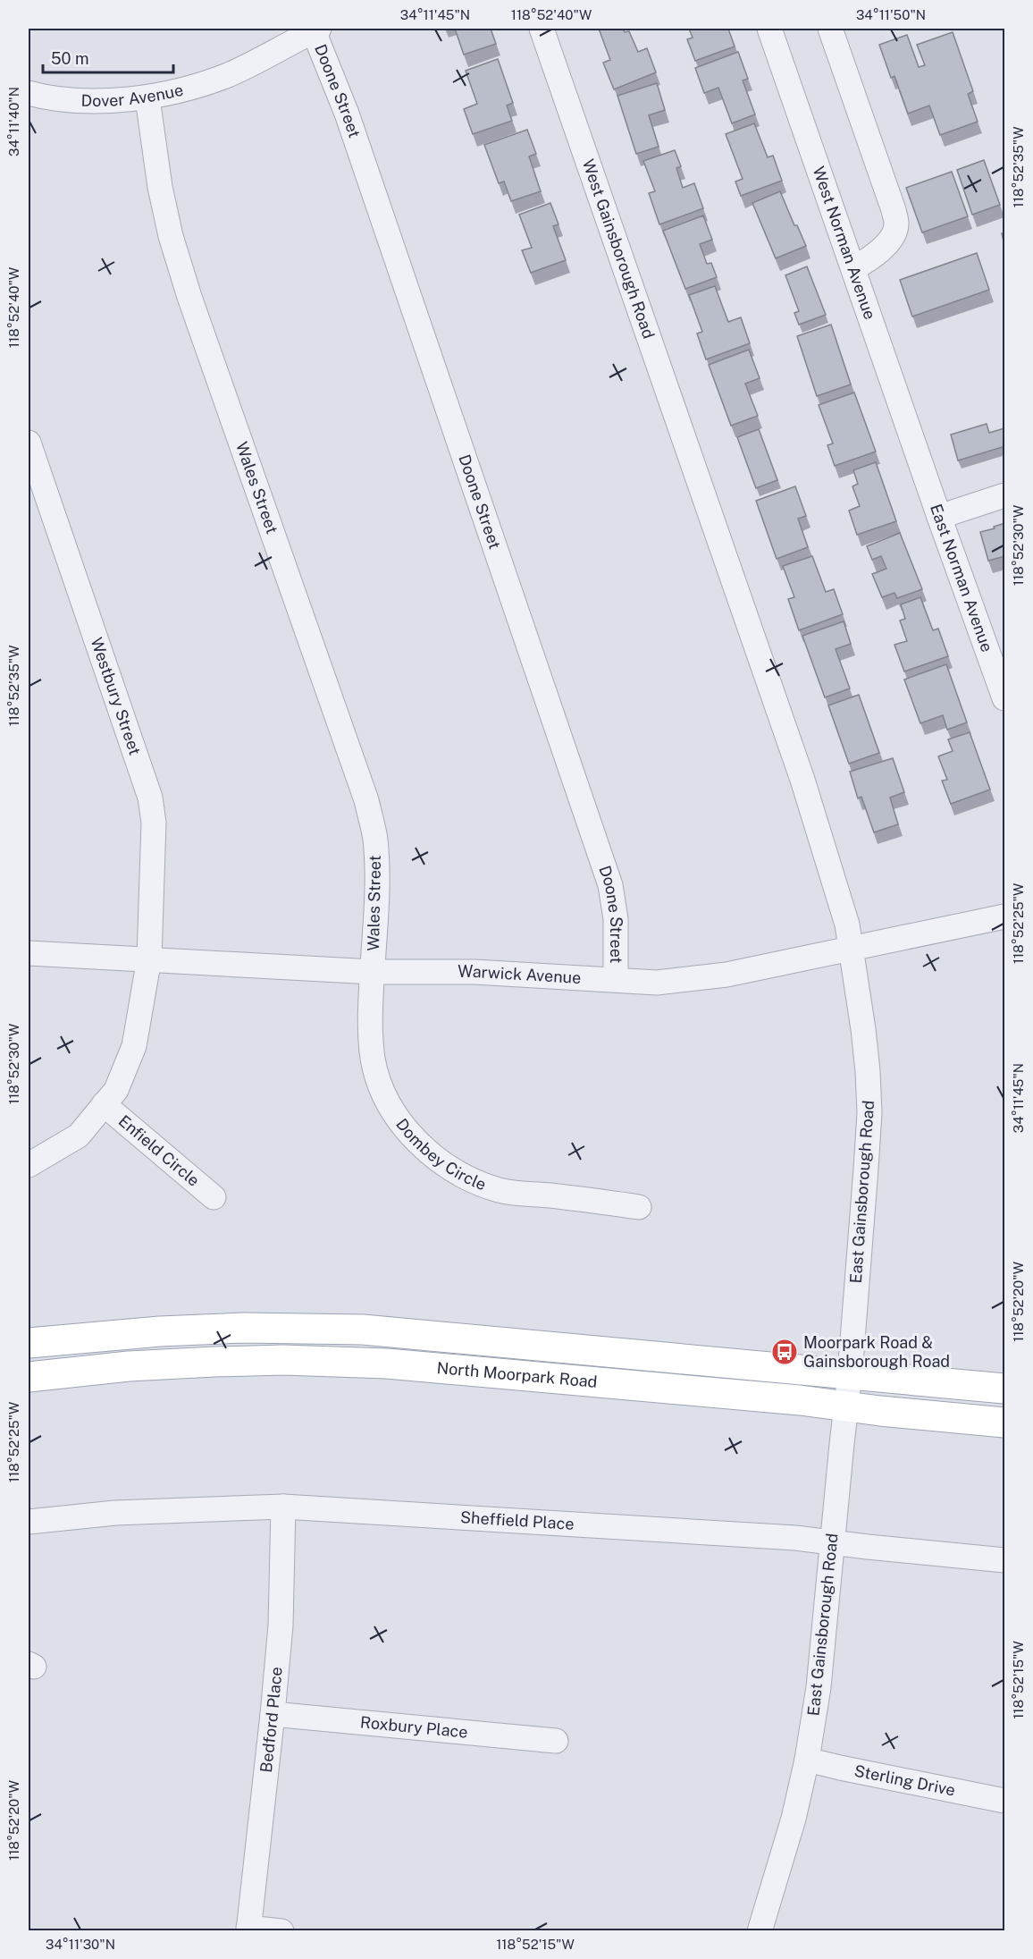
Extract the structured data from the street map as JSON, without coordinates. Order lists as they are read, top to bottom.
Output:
{
  "streets": {
    "main road": ["North Moorpark Road"],
    "street": [
      "Doone Street",
      "Dover Avenue",
      "West Norman Avenue",
      "West Gainsborough Road",
      "Wales Street",
      "East Norman Avenue",
      "Westbury Street",
      "Warwick Avenue",
      "Enfield Circle",
      "Dombey Circle",
      "East Gainsborough Road",
      "Sheffield Place",
      "Bedford Place",
      "Roxbury Place",
      "Sterling Drive"
    ]
  },
  "crossings": [
    ["Doone Street", "Dover Avenue"],
    ["Doone Street", "Warwick Avenue"],
    ["Dover Avenue", "Wales Street"],
    ["West Norman Avenue", "East Norman Avenue"],
    ["West Gainsborough Road", "East Gainsborough Road"],
    ["Wales Street", "Warwick Avenue"],
    ["Wales Street", "Dombey Circle"],
    ["Westbury Street", "Warwick Avenue"],
    ["Westbury Street", "Enfield Circle"],
    ["Warwick Avenue", "Dombey Circle"],
    ["Warwick Avenue", "East Gainsborough Road"],
    ["East Gainsborough Road", "North Moorpark Road"],
    ["East Gainsborough Road", "Sheffield Place"],
    ["East Gainsborough Road", "Sterling Drive"],
    ["Sheffield Place", "Bedford Place"],
    ["Bedford Place", "Roxbury Place"]
  ],
  "places": {
    "bus stop": ["Moorpark Road & Gainsborough Road"]
  },
  "scale_bar": "50 m",
  "coordinates": [
    "34°11'45\"N",
    "118°52'40\"W",
    "34°11'50\"N",
    "34°11'40\"N",
    "118°52'35\"W",
    "118°52'30\"W",
    "118°52'25\"W",
    "118°52'20\"W",
    "118°52'15\"W",
    "34°11'30\"N"
  ]
}
